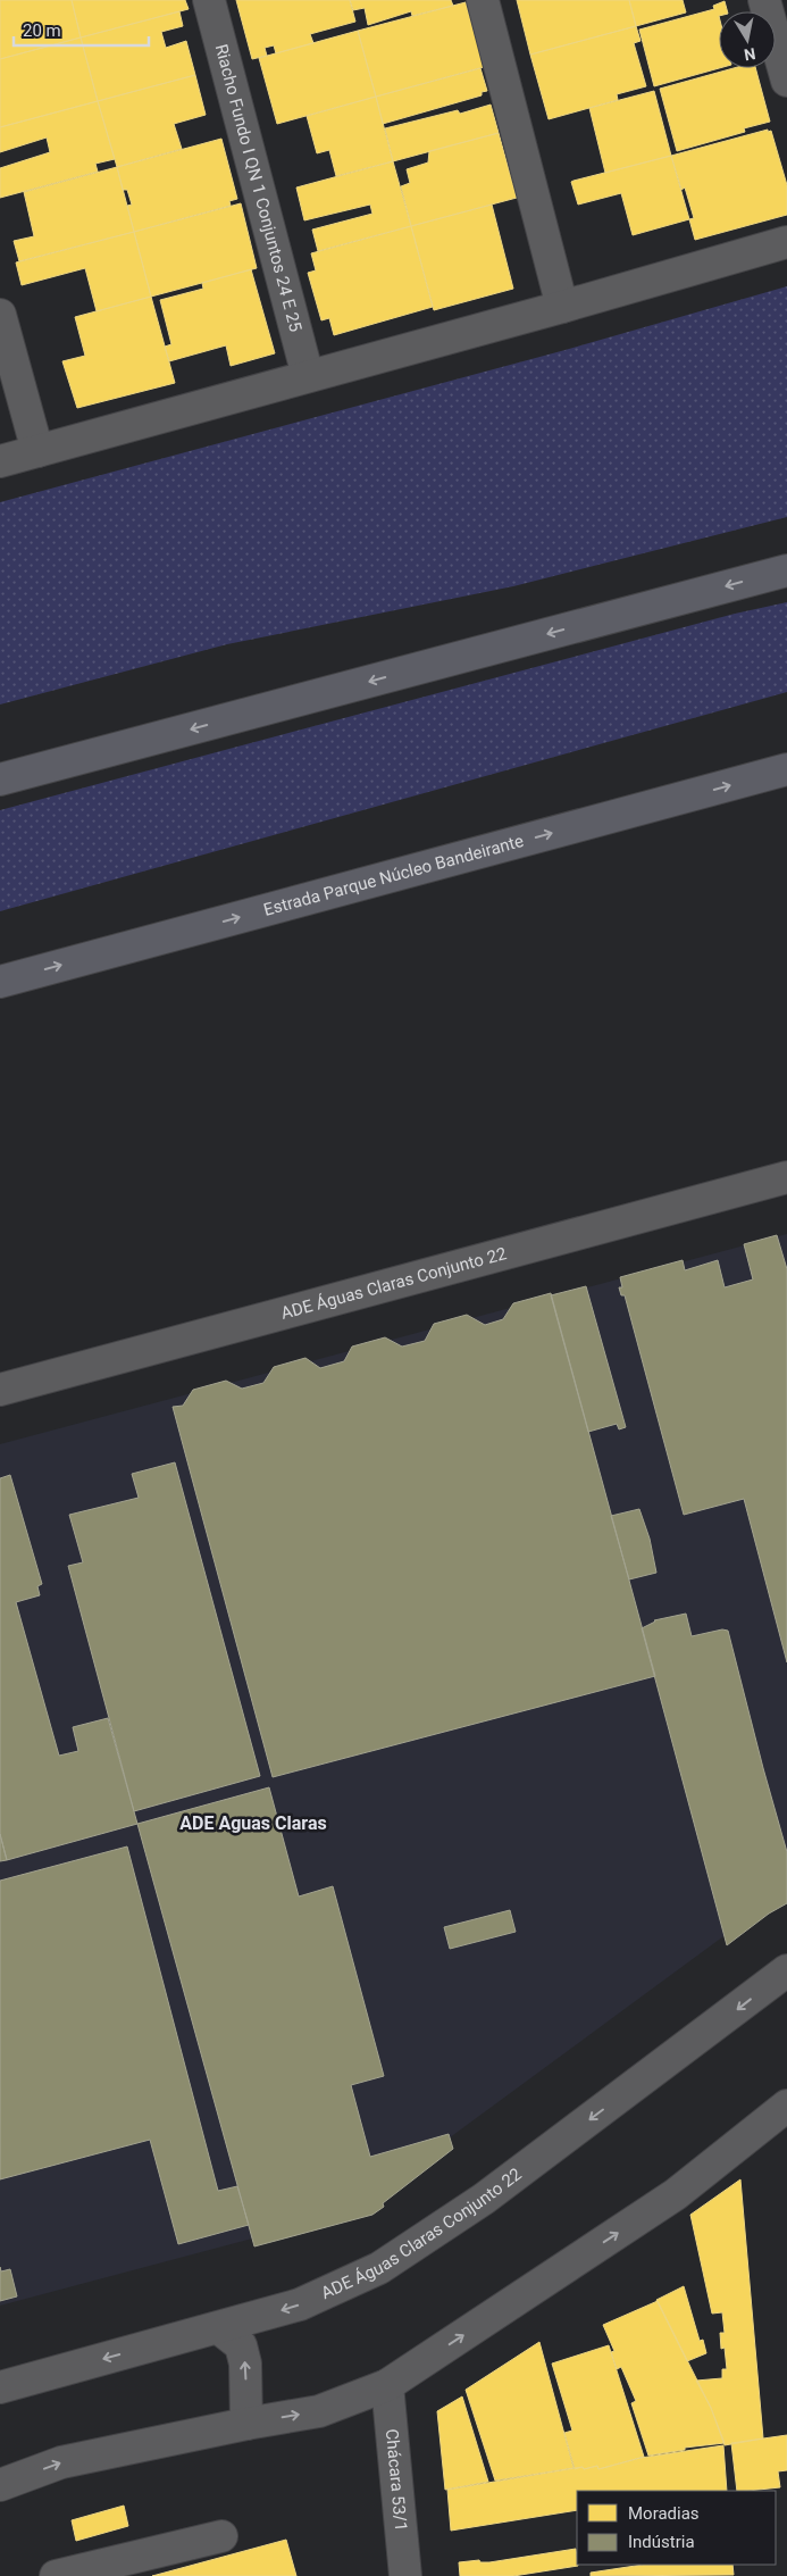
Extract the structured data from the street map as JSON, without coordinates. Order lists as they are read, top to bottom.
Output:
{
  "streets": {
    "highway": ["Estrada Parque Núcleo Bandeirante"],
    "street": ["Riacho Fundo I QN 1 Conjuntos 24 E 25", "ADE Águas Claras Conjunto 22", "Chácara 53/1"]
  },
  "districts": ["ADE Aguas Claras"],
  "legend": ["Moradias", "Indústria"],
  "scale_bar": "20 m",
  "north": "bottom"
}
